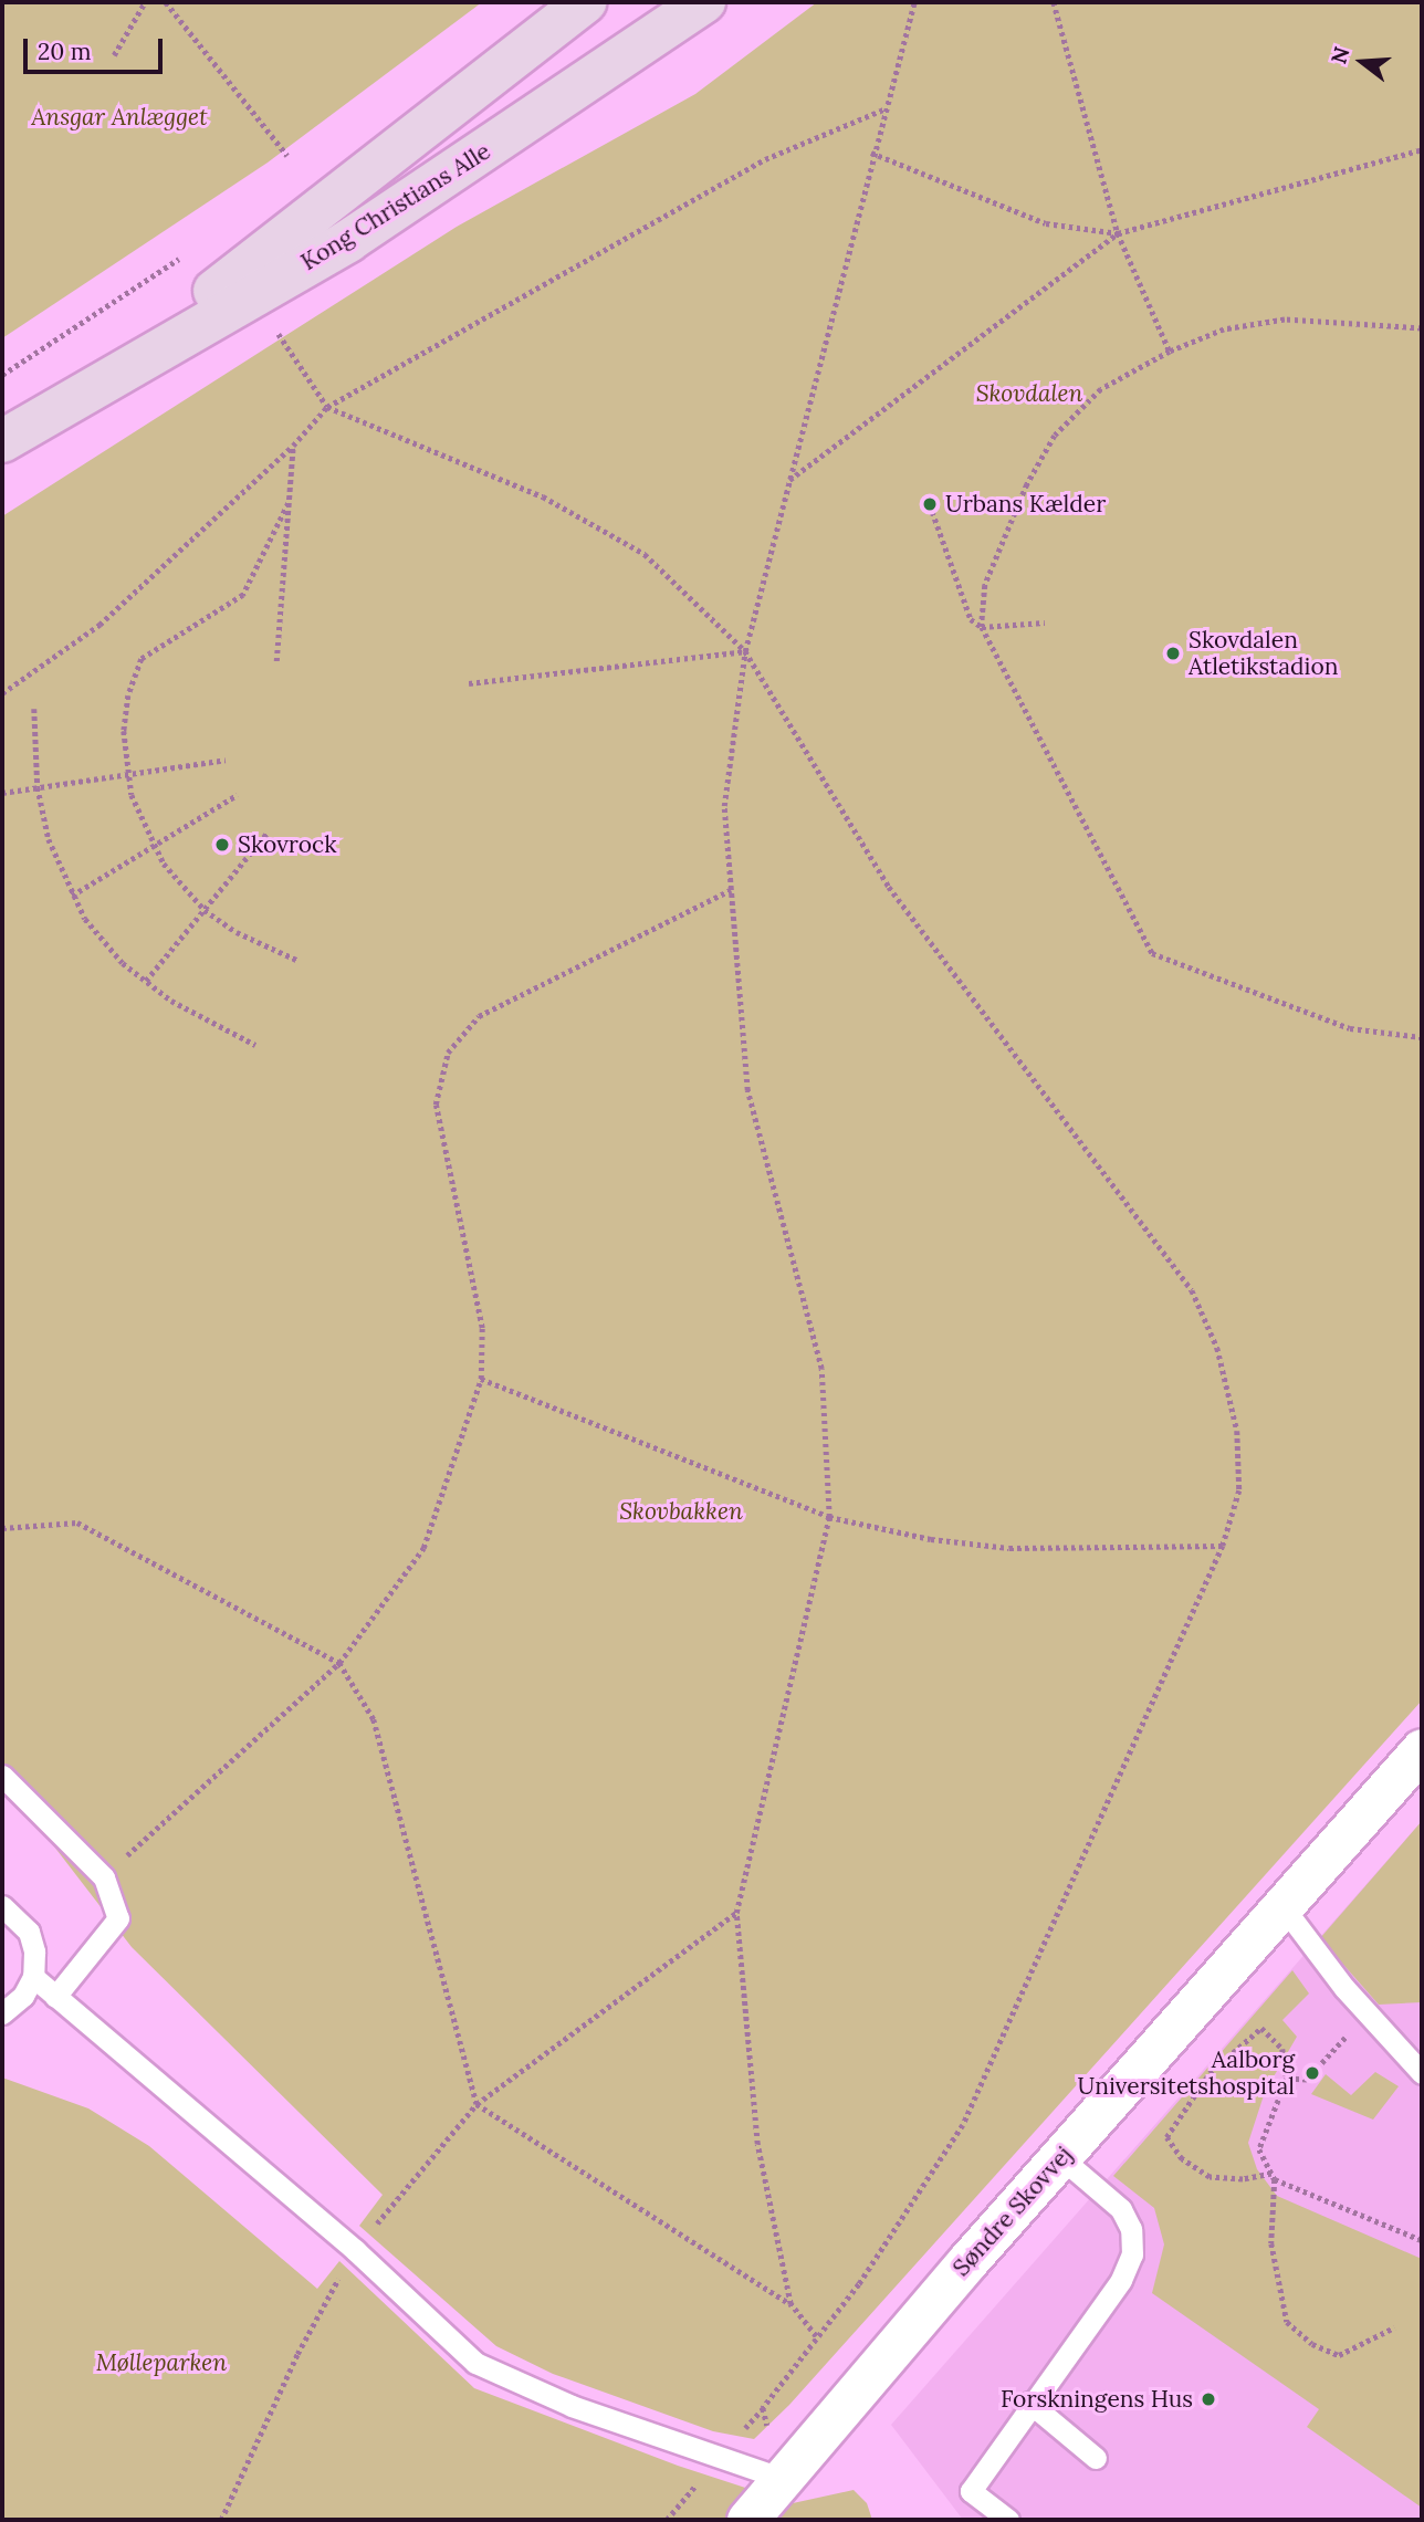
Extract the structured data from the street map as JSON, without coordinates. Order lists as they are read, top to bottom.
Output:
{
  "streets": {
    "street": ["Kong Christians Alle", "Søndre Skovvej"]
  },
  "parks": [
    "Ansgar Anlægget",
    "Skovdalen",
    "Skovbakken",
    "Mølleparken"
  ],
  "places": [
    "Urbans Kælder",
    "Skovdalen Atletikstadion",
    "Skovrock",
    "Aalborg Universitetshospital",
    "Forskningens Hus"
  ],
  "scale_bar": "20 m",
  "north": "left"
}
